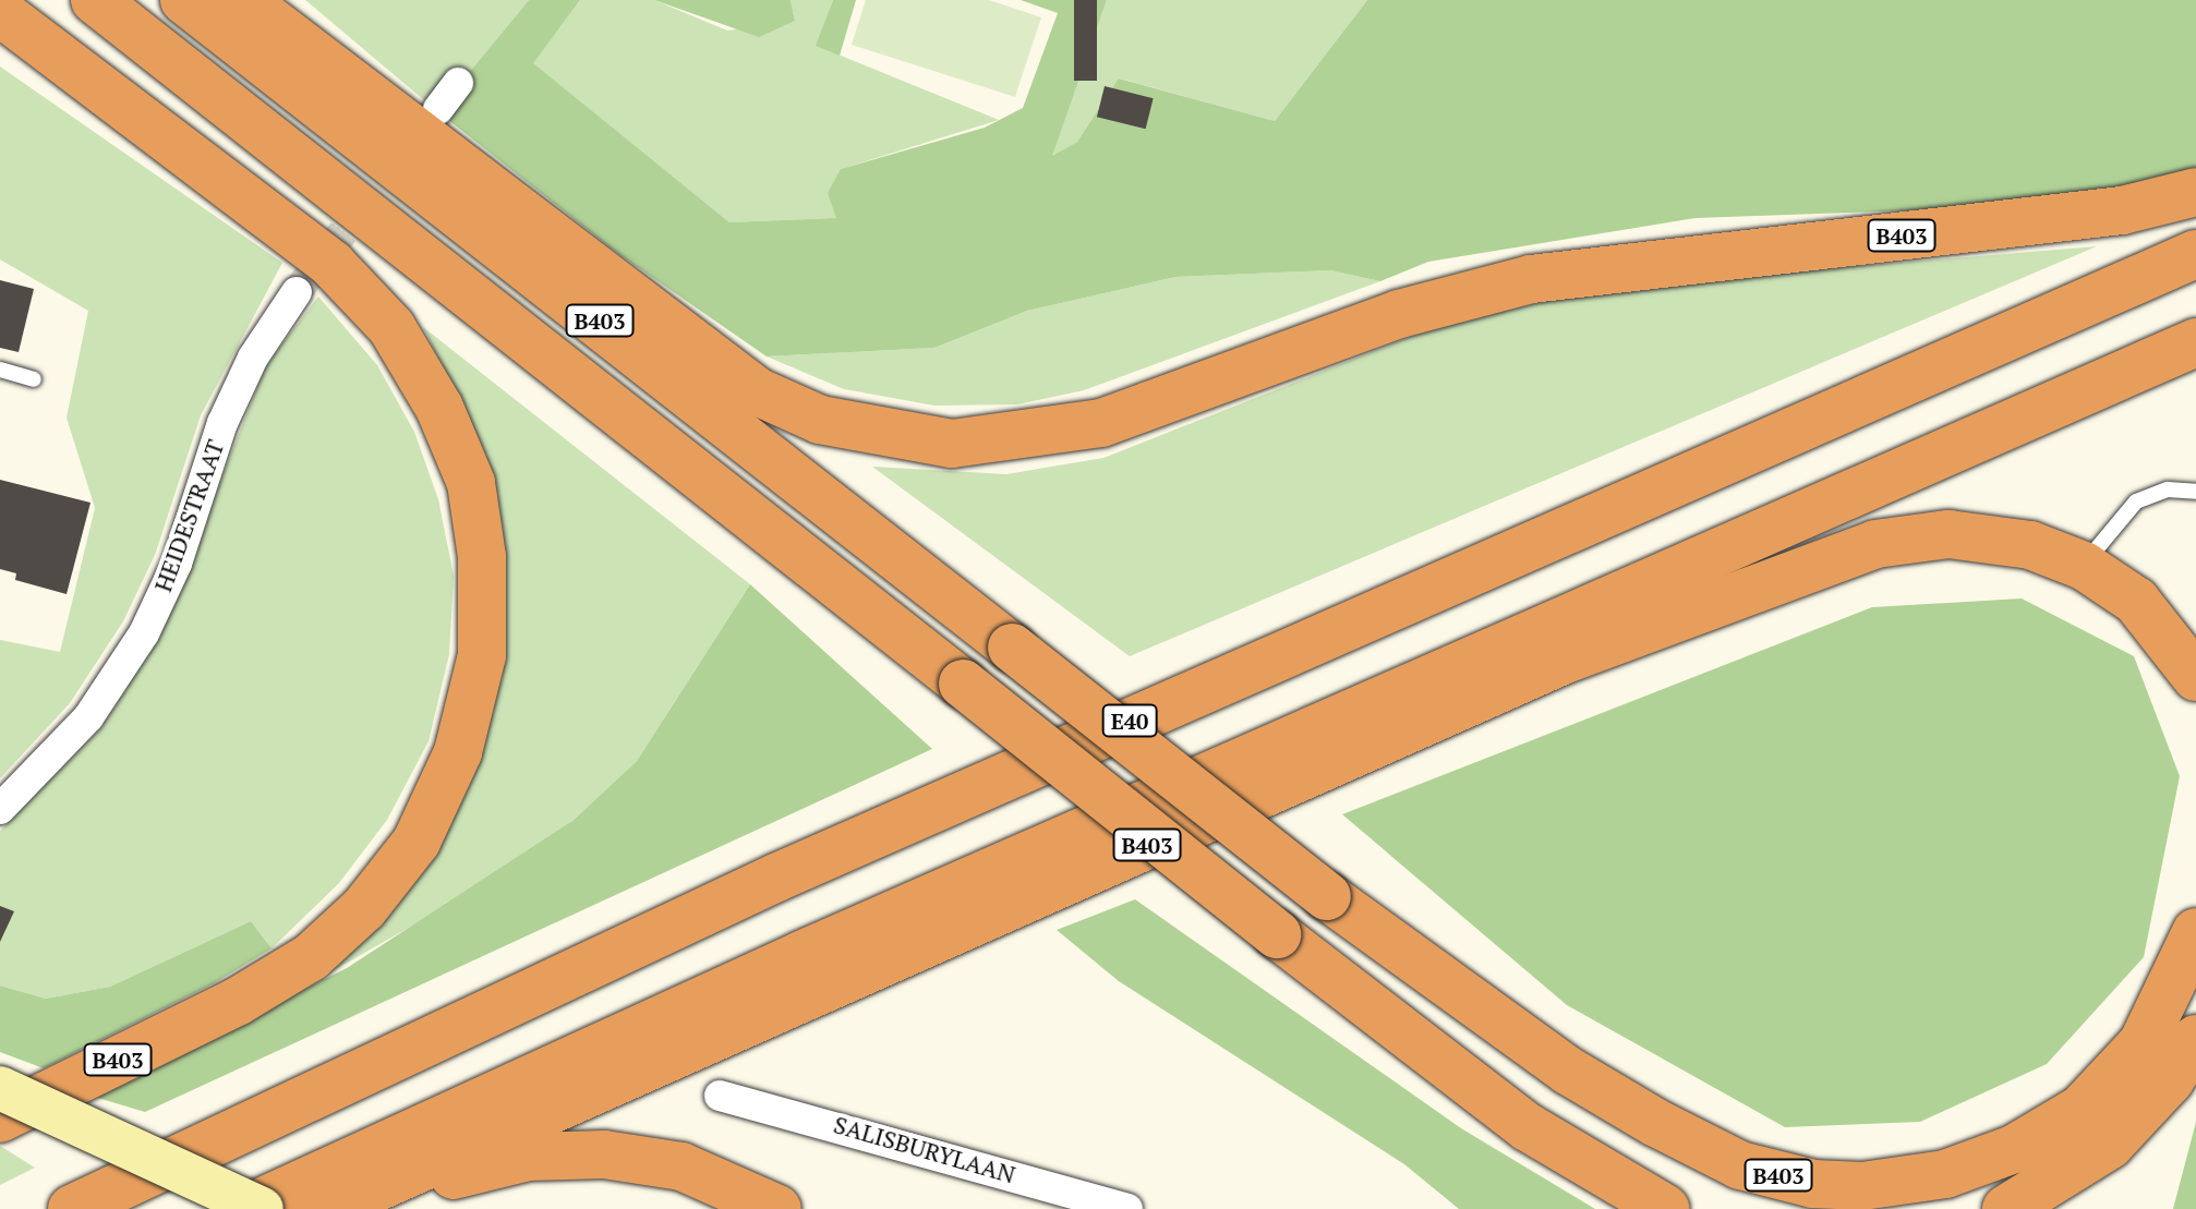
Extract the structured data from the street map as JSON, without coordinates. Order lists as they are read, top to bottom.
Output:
{
  "streets": {
    "highway": ["B403", "E40"],
    "street": ["HEIDESTRAAT", "SALISBURYLAAN"]
  }
}
